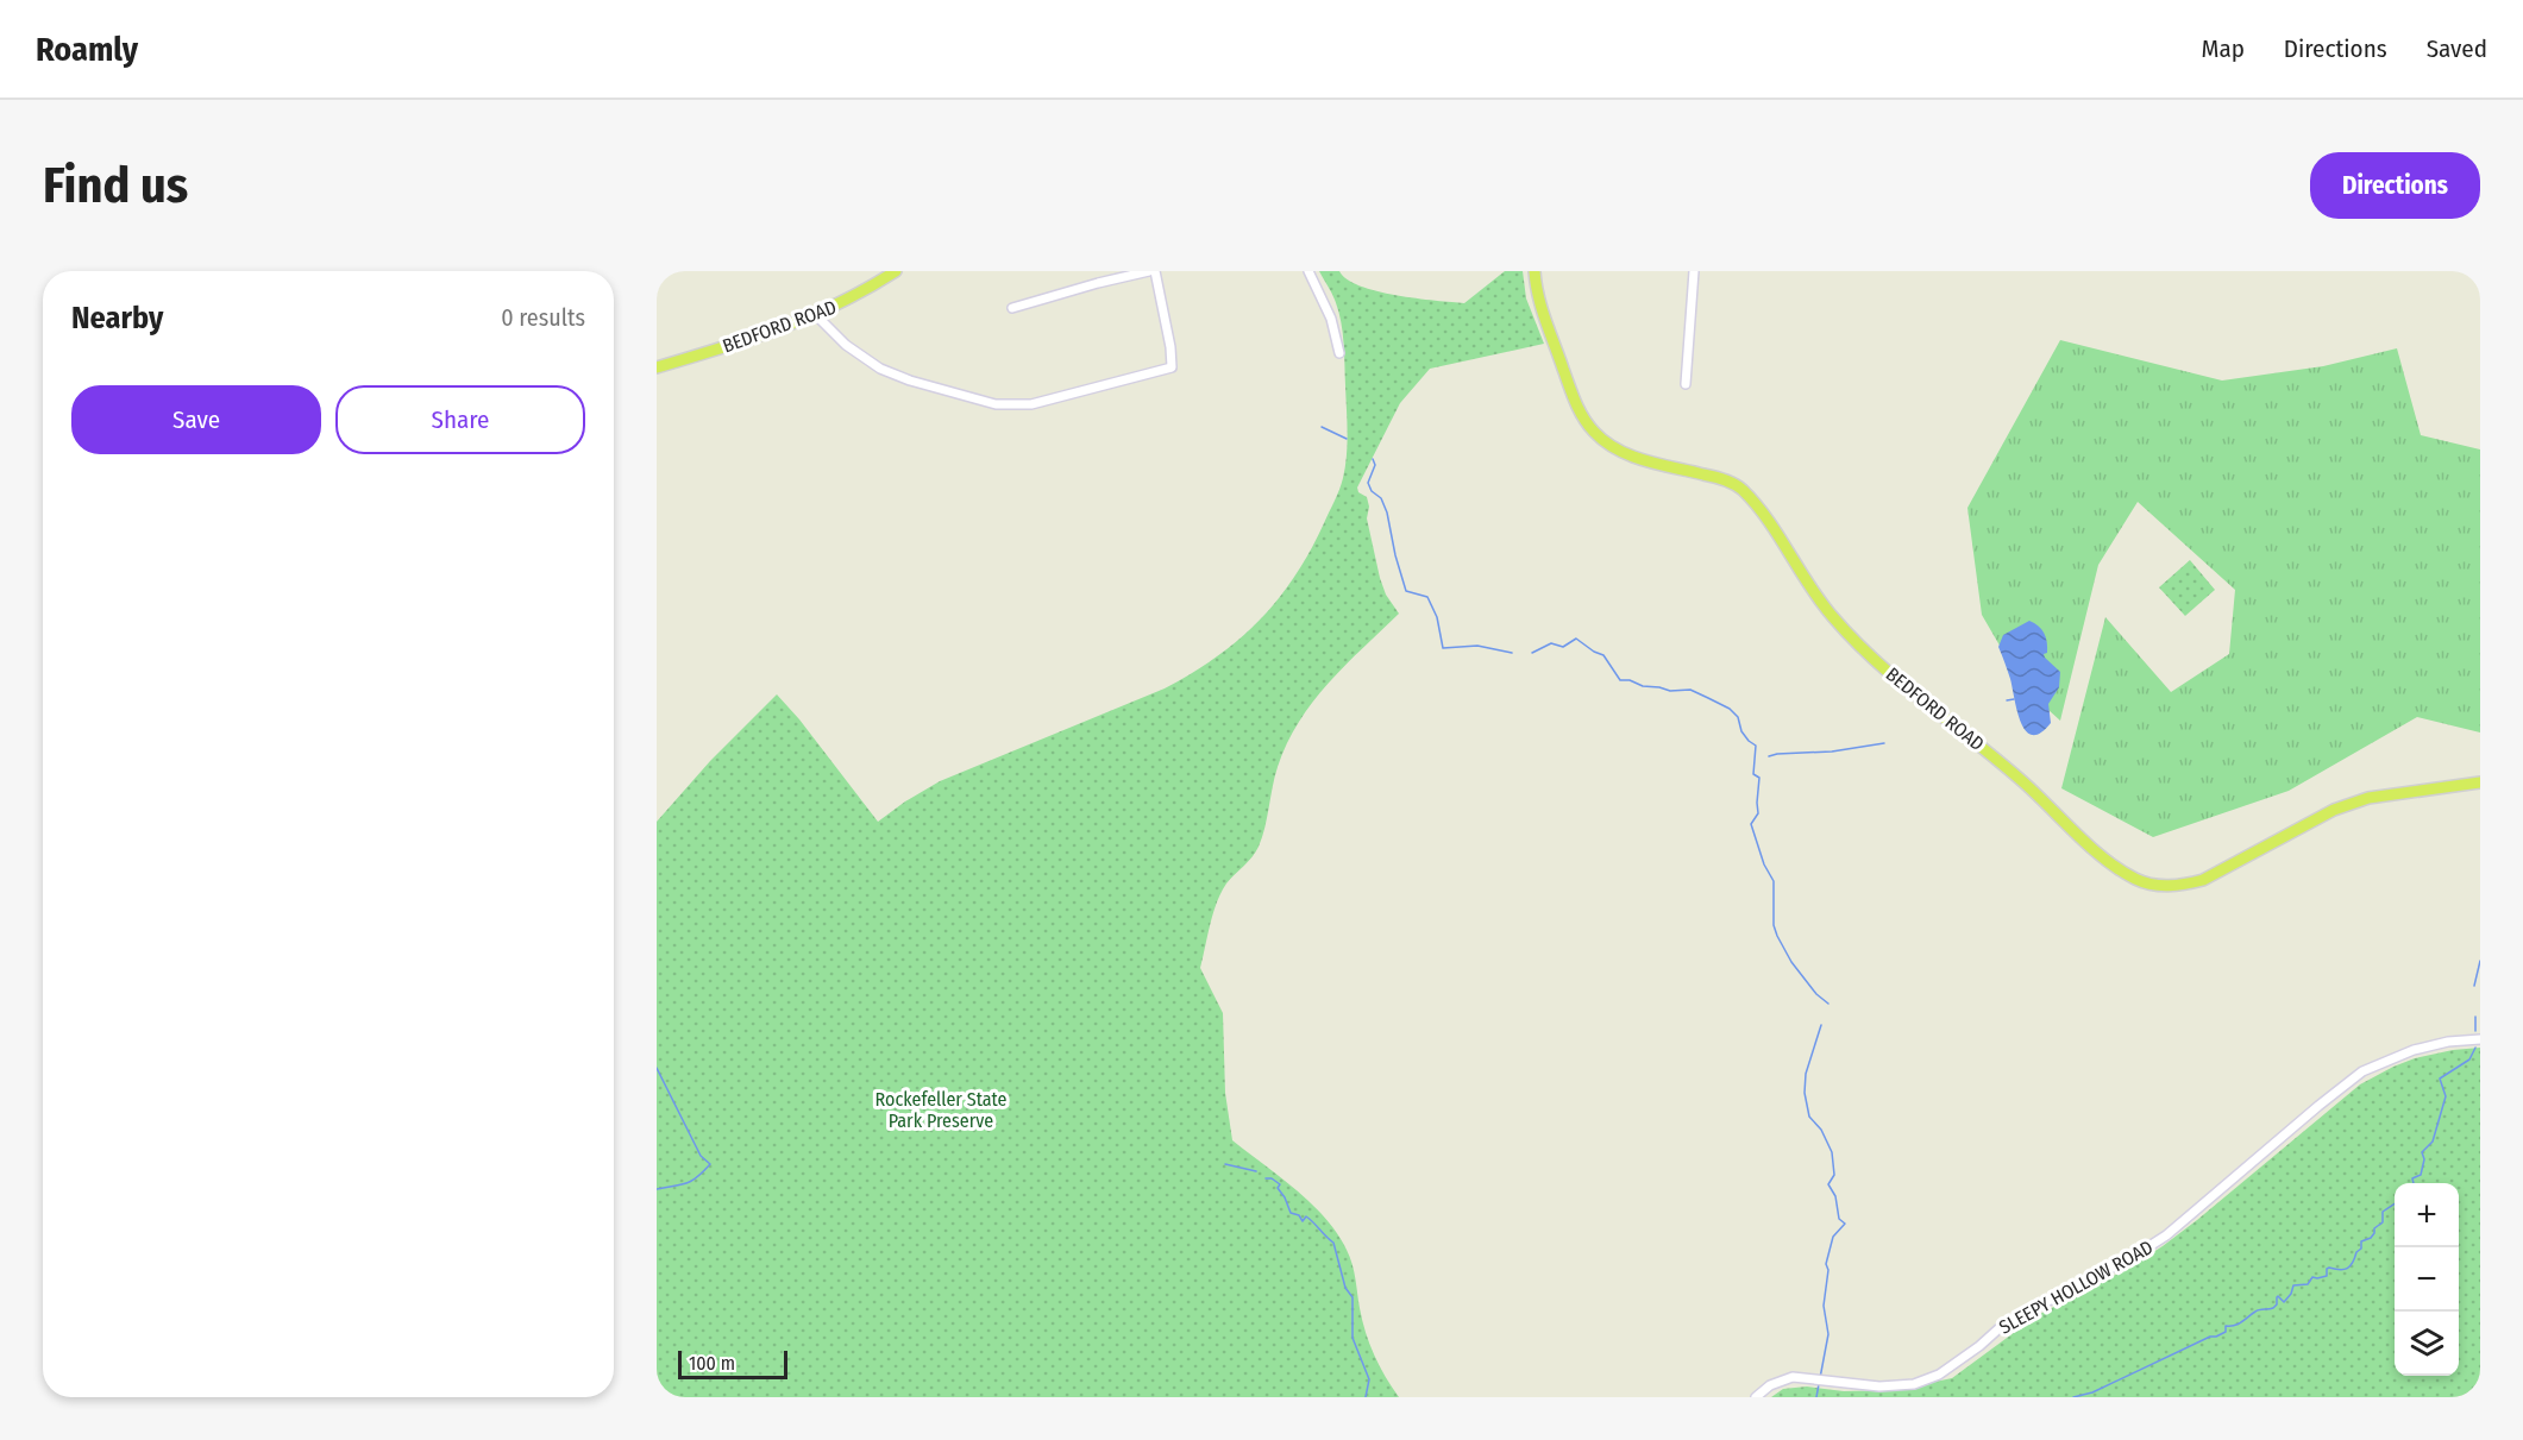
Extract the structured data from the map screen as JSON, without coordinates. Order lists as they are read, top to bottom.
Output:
{
  "streets": {
    "main road": ["BEDFORD ROAD"],
    "street": ["SLEEPY HOLLOW ROAD"]
  },
  "parks": ["Rockefeller State Park Preserve"],
  "scale_bar": "100 m",
  "page": {
    "header": "Roamly",
    "nav": ["Map", "Directions", "Saved"],
    "buttons": [
      "Directions",
      ["Save", "Share"]
    ],
    "title": "Find us",
    "heading": ["Nearby", "0 results"],
    "map_buttons": ["+", "−"],
    "scale": "100 m"
  }
}
